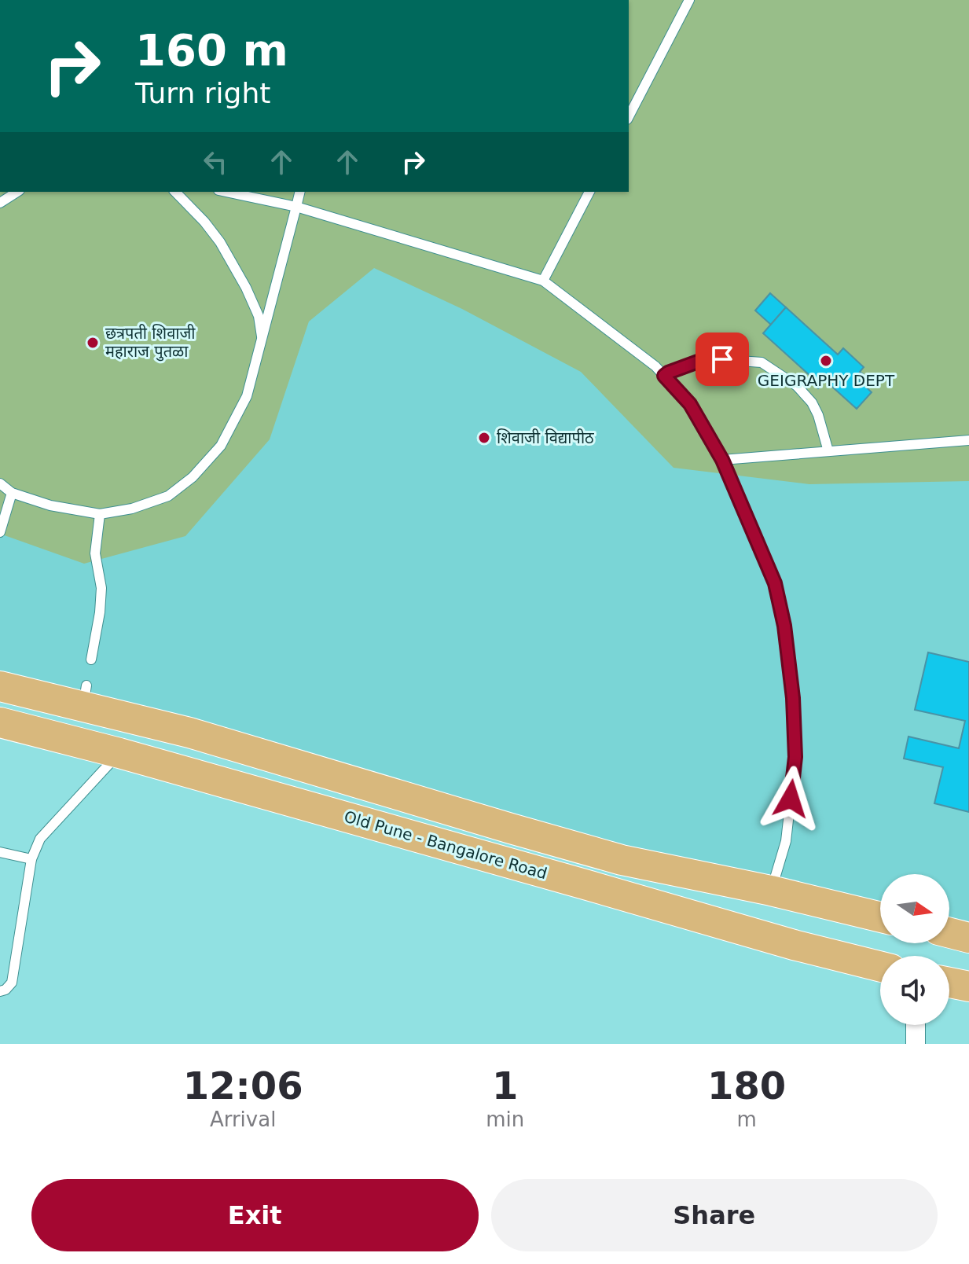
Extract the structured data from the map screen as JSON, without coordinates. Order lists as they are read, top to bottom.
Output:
{
  "streets": {
    "main road": ["Old Pune - Bangalore Road"]
  },
  "places": ["छत्रपती शिवाजी महाराज पुतळा", "GEIGRAPHY DEPT", "शिवाजी विद्यापीठ"],
  "north": "right",
  "page": {
    "turn": ["160 m", "Turn right"],
    "eta": [
      "12:06",
      "Arrival",
      "1",
      "min",
      "180",
      "m"
    ],
    "buttons": ["Exit", "Share"]
  }
}
